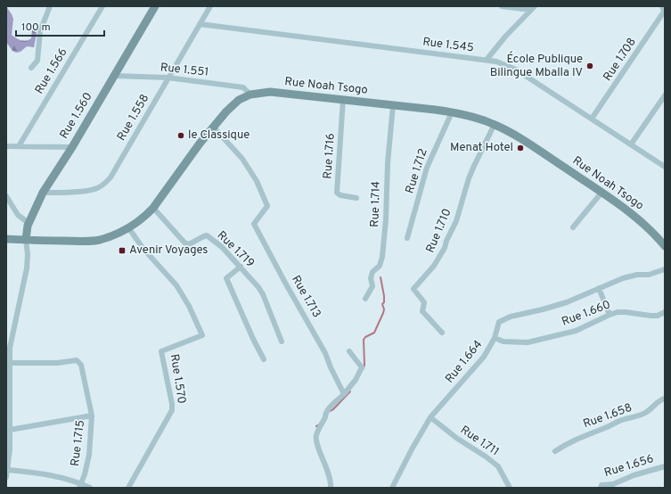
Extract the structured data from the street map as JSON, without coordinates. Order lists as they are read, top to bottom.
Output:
{
  "streets": {
    "main road": ["Rue Noah Tsogo", "Rue 1.560"],
    "street": [
      "Rue 1.545",
      "Rue 1.708",
      "Rue 1.551",
      "Rue 1.566",
      "Rue 1.558",
      "Rue 1.716",
      "Rue 1.712",
      "Rue 1.714",
      "Rue 1.710",
      "Rue 1.719",
      "Rue 1.713",
      "Rue 1.660",
      "Rue 1.664",
      "Rue 1.570",
      "Rue 1.658",
      "Rue 1.711",
      "Rue 1.715",
      "Rue 1.656"
    ]
  },
  "crossings": [
    ["Rue 1.545", "Rue 1.708"],
    ["Rue 1.545", "Rue 1.558"],
    ["Rue 1.551", "Rue Noah Tsogo"],
    ["Rue 1.551", "Rue 1.560"],
    ["Rue 1.551", "Rue 1.558"],
    ["Rue Noah Tsogo", "Rue 1.560"],
    ["Rue Noah Tsogo", "Rue 1.716"],
    ["Rue Noah Tsogo", "Rue 1.712"],
    ["Rue Noah Tsogo", "Rue 1.714"],
    ["Rue Noah Tsogo", "Rue 1.710"],
    ["Rue Noah Tsogo", "Rue 1.719"],
    ["Rue Noah Tsogo", "Rue 1.713"],
    ["Rue Noah Tsogo", "Rue 1.570"],
    ["Rue 1.560", "Rue 1.558"],
    ["Rue 1.660", "Rue 1.664"],
    ["Rue 1.664", "Rue 1.711"]
  ],
  "places": {
    "other": ["École Publique Bilingue Mballa IV", "le Classique", "Menat Hotel"],
    "transit": ["Avenir Voyages"]
  },
  "scale_bar": "100 m"
}
